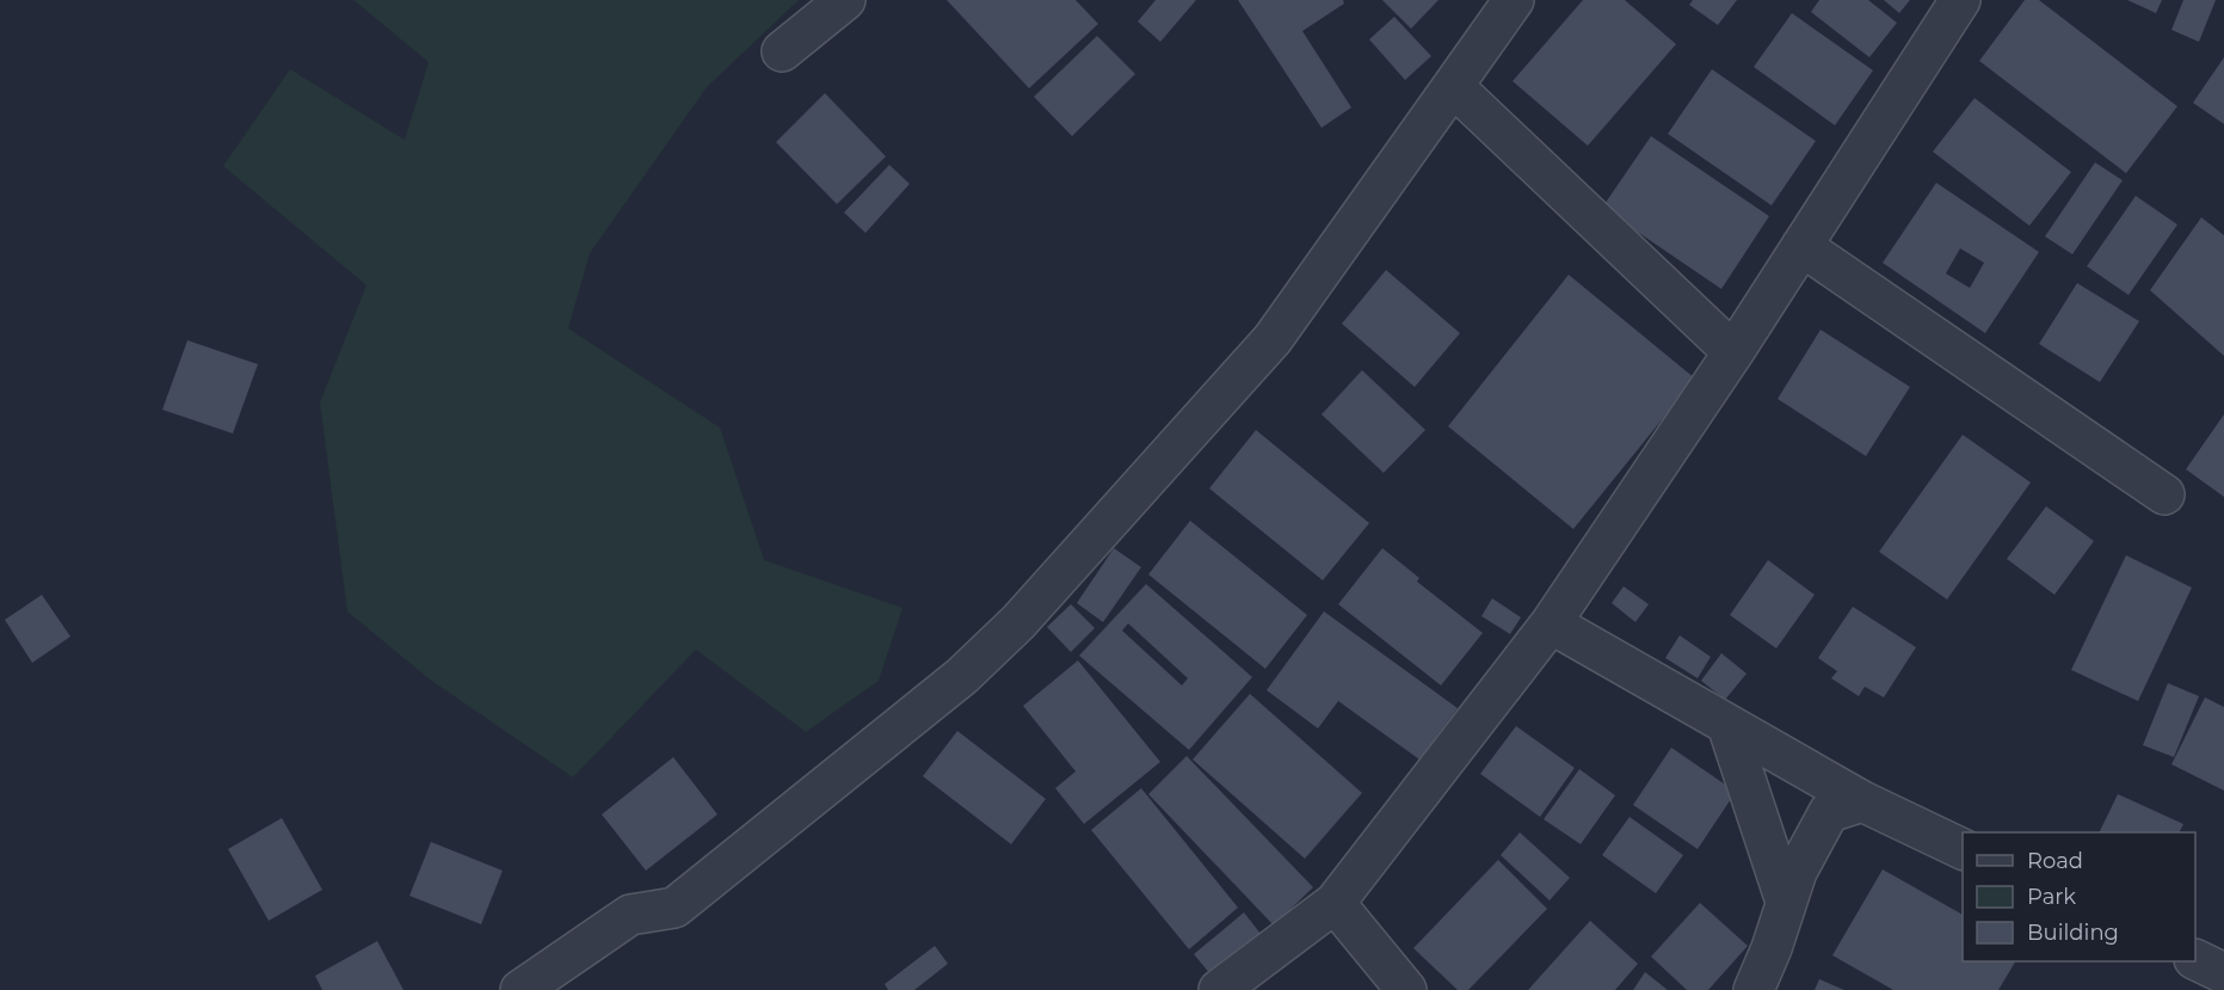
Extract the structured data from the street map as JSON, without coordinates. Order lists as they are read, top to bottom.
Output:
{
  "legend": ["Road", "Park", "Building"]
}
